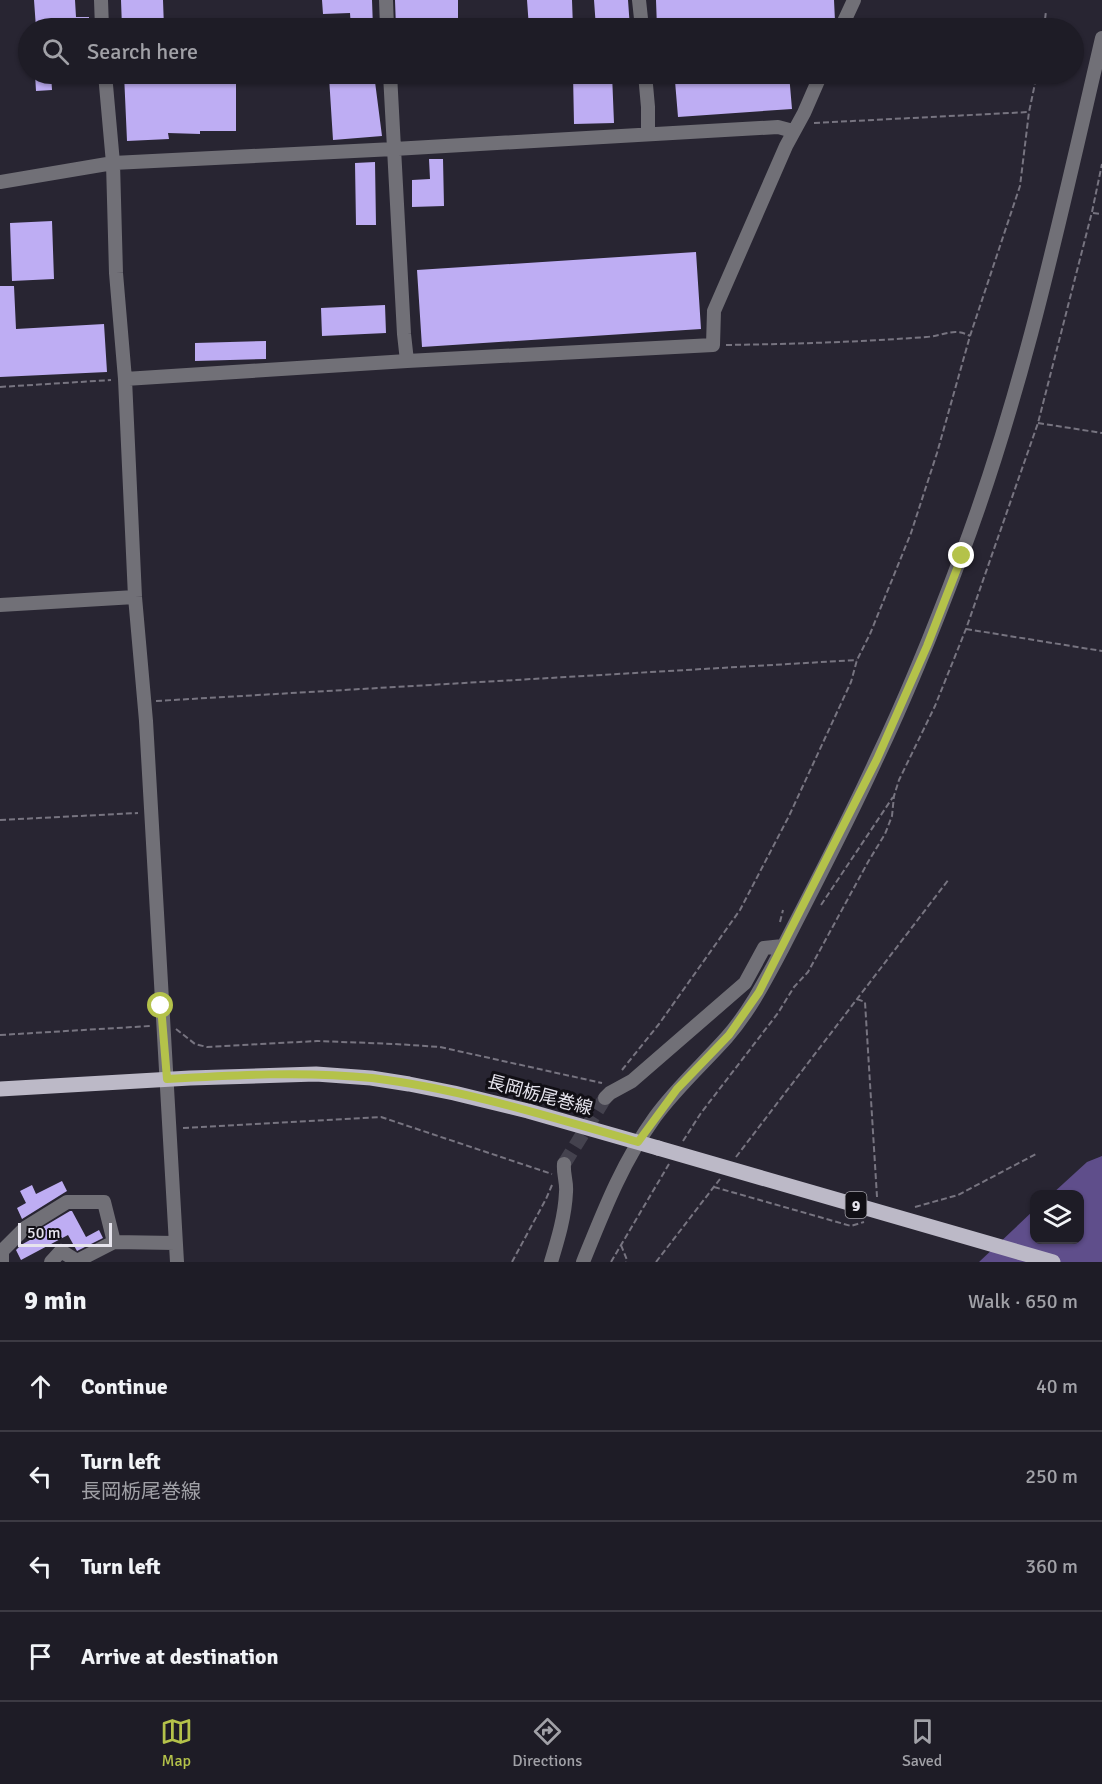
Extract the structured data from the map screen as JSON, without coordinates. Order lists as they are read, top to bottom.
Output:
{
  "streets": {
    "main road": ["長岡栃尾巻線", "9"]
  },
  "scale_bar": "50 m",
  "page": {
    "search": "Search here",
    "scale": "50 m",
    "heading": ["9 min", "Walk · 650 m"],
    "list": [
      ["Continue", "40 m"],
      ["Turn left", "長岡栃尾巻線", "250 m"],
      ["Turn left", "360 m"],
      "Arrive at destination"
    ],
    "nav": ["Map", "Directions", "Saved"]
  }
}
